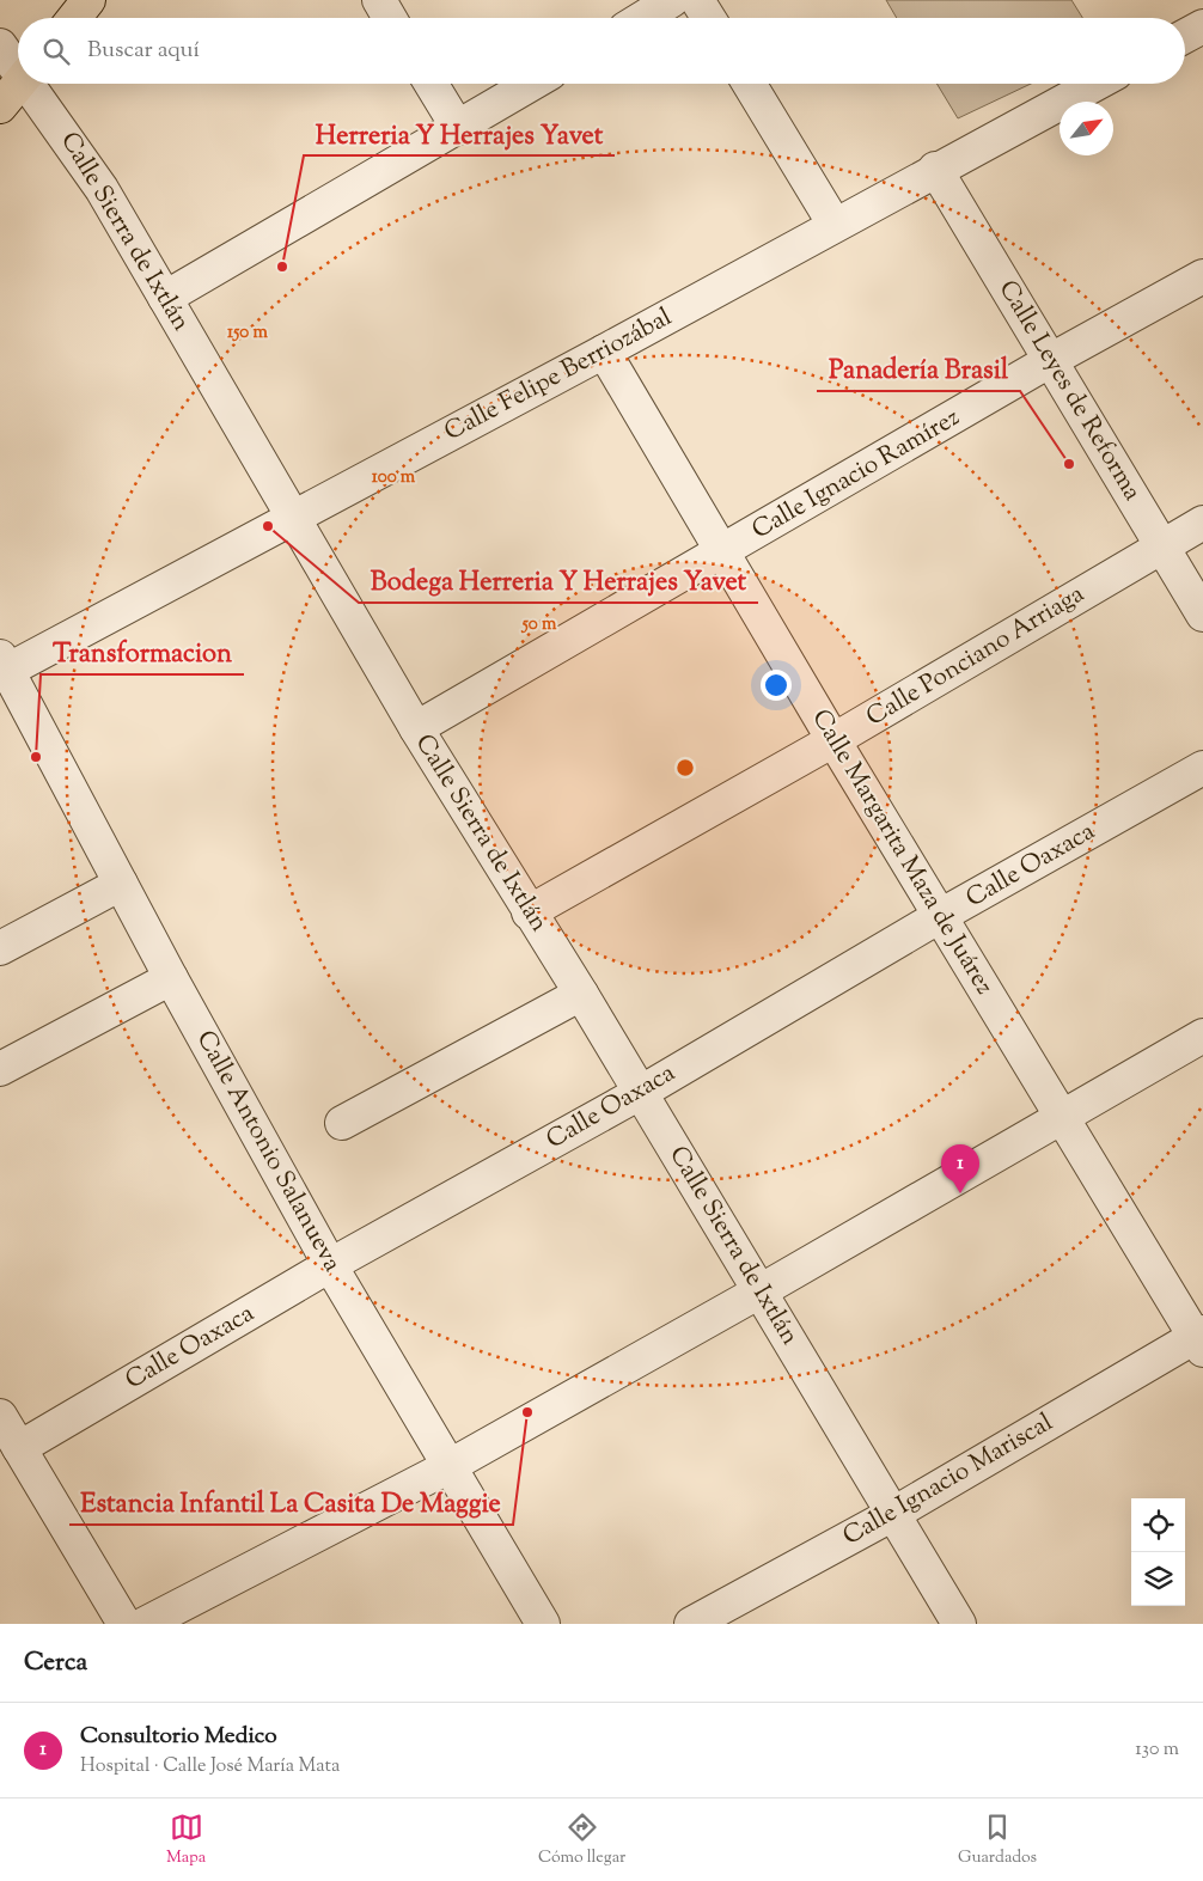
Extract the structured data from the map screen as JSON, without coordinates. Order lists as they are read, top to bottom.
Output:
{
  "streets": {
    "street": [
      "Calle Sierra de Ixtlán",
      "Calle Felipe Berriozábal",
      "Calle Leyes de Reforma",
      "Calle Ignacio Ramírez",
      "Calle Ponciano Arriaga",
      "Calle Margarita Maza de Juárez",
      "Calle Oaxaca",
      "Calle Antonio Salanueva",
      "Calle Ignacio Mariscal"
    ]
  },
  "crossings": [
    ["Calle Sierra de Ixtlán", "Calle Felipe Berriozábal"],
    ["Calle Sierra de Ixtlán", "Calle Ignacio Ramírez"],
    ["Calle Sierra de Ixtlán", "Calle Ponciano Arriaga"],
    ["Calle Sierra de Ixtlán", "Calle Oaxaca"],
    ["Calle Sierra de Ixtlán", "Calle Ignacio Mariscal"],
    ["Calle Felipe Berriozábal", "Calle Leyes de Reforma"],
    ["Calle Felipe Berriozábal", "Calle Margarita Maza de Juárez"],
    ["Calle Felipe Berriozábal", "Calle Antonio Salanueva"],
    ["Calle Leyes de Reforma", "Calle Ignacio Ramírez"],
    ["Calle Leyes de Reforma", "Calle Ponciano Arriaga"],
    ["Calle Ignacio Ramírez", "Calle Margarita Maza de Juárez"],
    ["Calle Ponciano Arriaga", "Calle Margarita Maza de Juárez"],
    ["Calle Margarita Maza de Juárez", "Calle Oaxaca"],
    ["Calle Margarita Maza de Juárez", "Calle Ignacio Mariscal"],
    ["Calle Oaxaca", "Calle Antonio Salanueva"]
  ],
  "places": [
    "Herreria Y Herrajes Yavet",
    "Panadería Brasil",
    "Bodega Herreria Y Herrajes Yavet",
    "Transformacion",
    "Estancia Infantil La Casita De Maggie"
  ],
  "north": "top right",
  "page": {
    "search": "Buscar aquí",
    "pins": "1",
    "heading": "Cerca",
    "list": [
      {
        "mark": "1",
        "name": "Consultorio Medico",
        "note": "Hospital · Calle José María Mata",
        "value": "130 m"
      }
    ],
    "nav": ["Mapa", "Cómo llegar", "Guardados"]
  },
  "rings": ["150 m", "100 m", "50 m"]
}
